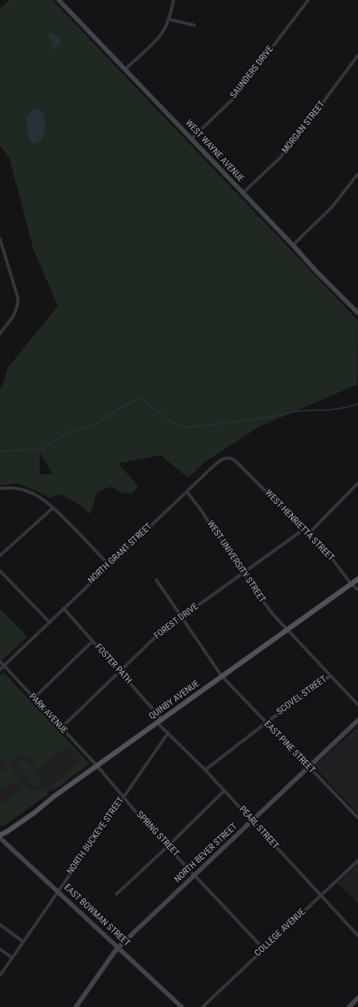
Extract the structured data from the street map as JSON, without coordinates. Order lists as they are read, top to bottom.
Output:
{
  "streets": {
    "main road": [
      "WEST WAYNE AVENUE",
      "QUINBY AVENUE",
      "NORTH BEVER STREET",
      "EAST BOWMAN STREET"
    ],
    "street": [
      "SAUNDERS DRIVE",
      "MORGAN STREET",
      "WEST HENRIETTA STREET",
      "NORTH GRANT STREET",
      "WEST UNIVERSITY STREET",
      "FOREST DRIVE",
      "FOSTER PATH",
      "SCOVEL STREET",
      "PARK AVENUE",
      "EAST PINE STREET",
      "PEARL STREET",
      "SPRING STREET",
      "NORTH BUCKEYE STREET",
      "COLLEGE AVENUE"
    ]
  },
  "crossings": [
    ["SAUNDERS DRIVE", "WEST WAYNE AVENUE"],
    ["MORGAN STREET", "WEST WAYNE AVENUE"],
    ["WEST HENRIETTA STREET", "NORTH GRANT STREET"],
    ["WEST HENRIETTA STREET", "FOREST DRIVE"],
    ["WEST HENRIETTA STREET", "QUINBY AVENUE"],
    ["NORTH GRANT STREET", "WEST UNIVERSITY STREET"],
    ["NORTH GRANT STREET", "FOSTER PATH"],
    ["NORTH GRANT STREET", "PARK AVENUE"],
    ["WEST UNIVERSITY STREET", "FOREST DRIVE"],
    ["WEST UNIVERSITY STREET", "SCOVEL STREET"],
    ["WEST UNIVERSITY STREET", "QUINBY AVENUE"],
    ["FOREST DRIVE", "FOSTER PATH"],
    ["FOREST DRIVE", "PARK AVENUE"],
    ["FOREST DRIVE", "EAST PINE STREET"],
    ["FOSTER PATH", "QUINBY AVENUE"],
    ["FOSTER PATH", "PEARL STREET"],
    ["SCOVEL STREET", "EAST PINE STREET"],
    ["SCOVEL STREET", "PEARL STREET"],
    ["QUINBY AVENUE", "PARK AVENUE"],
    ["QUINBY AVENUE", "EAST PINE STREET"],
    ["QUINBY AVENUE", "PEARL STREET"],
    ["QUINBY AVENUE", "SPRING STREET"],
    ["QUINBY AVENUE", "EAST BOWMAN STREET"],
    ["PARK AVENUE", "SPRING STREET"],
    ["EAST PINE STREET", "NORTH BEVER STREET"],
    ["PEARL STREET", "NORTH BUCKEYE STREET"],
    ["PEARL STREET", "NORTH BEVER STREET"],
    ["PEARL STREET", "COLLEGE AVENUE"],
    ["SPRING STREET", "NORTH BUCKEYE STREET"],
    ["SPRING STREET", "NORTH BEVER STREET"],
    ["SPRING STREET", "COLLEGE AVENUE"],
    ["NORTH BUCKEYE STREET", "EAST BOWMAN STREET"],
    ["NORTH BEVER STREET", "EAST BOWMAN STREET"]
  ]
}
